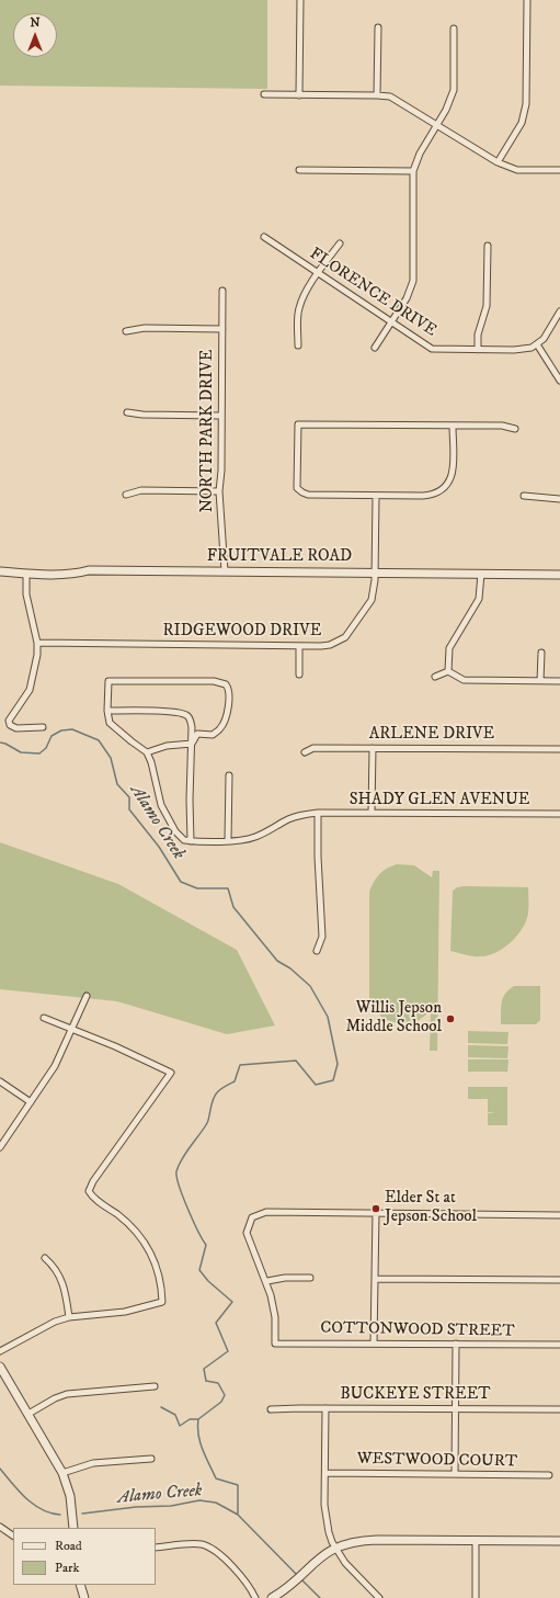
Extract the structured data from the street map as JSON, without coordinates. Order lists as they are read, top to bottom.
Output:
{
  "streets": {
    "street": [
      "FLORENCE DRIVE",
      "NORTH PARK DRIVE",
      "FRUITVALE ROAD",
      "RIDGEWOOD DRIVE",
      "ARLENE DRIVE",
      "SHADY GLEN AVENUE",
      "COTTONWOOD STREET",
      "BUCKEYE STREET",
      "WESTWOOD COURT"
    ]
  },
  "crossings": [
    ["NORTH PARK DRIVE", "FRUITVALE ROAD"],
    ["FRUITVALE ROAD", "RIDGEWOOD DRIVE"]
  ],
  "water": ["Alamo Creek"],
  "places": ["Willis Jepson Middle School", "Elder St at Jepson School"],
  "legend": ["Road", "Park"],
  "north": "top"
}
